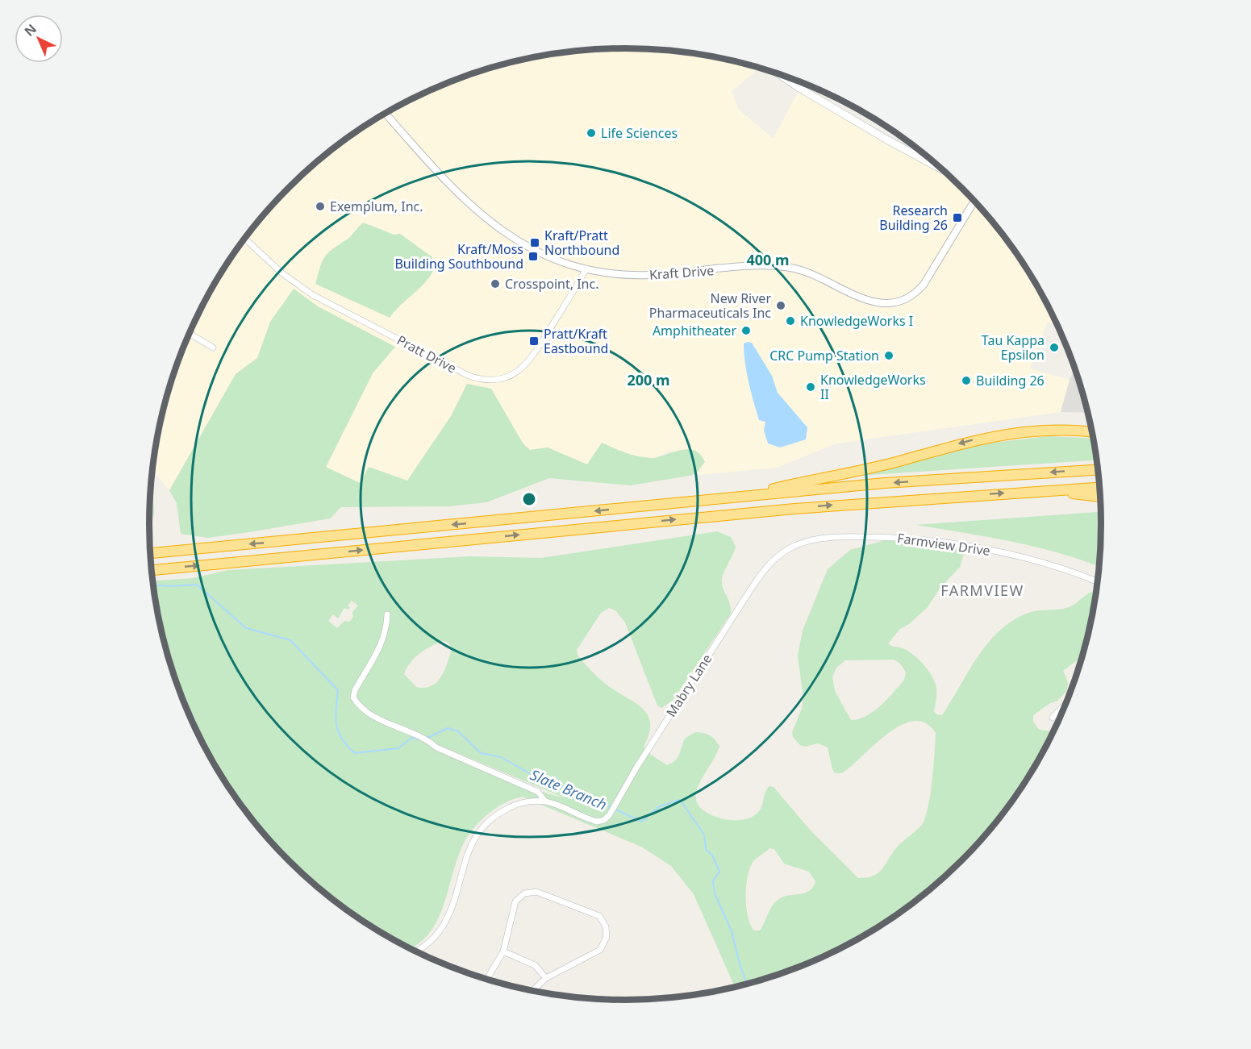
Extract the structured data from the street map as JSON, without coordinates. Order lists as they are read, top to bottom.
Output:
{
  "streets": {
    "street": [
      "Kraft Drive",
      "Pratt Drive",
      "Farmview Drive",
      "Mabry Lane"
    ]
  },
  "crossings": [
    ["Kraft Drive", "Pratt Drive"],
    ["Farmview Drive", "Mabry Lane"]
  ],
  "districts": ["FARMVIEW"],
  "water": ["Slate Branch"],
  "places": {
    "other": [
      "Life Sciences",
      "Exemplum, Inc.",
      "Crosspoint, Inc.",
      "New River Pharmaceuticals Inc",
      "KnowledgeWorks I",
      "Amphitheater",
      "Tau Kappa Epsilon",
      "CRC Pump Station",
      "Building 26",
      "KnowledgeWorks II"
    ],
    "transit": [
      "Research Building 26",
      "Kraft/Pratt Northbound",
      "Kraft/Moss Building Southbound",
      "Pratt/Kraft Eastbound"
    ]
  },
  "north": "top left",
  "rings": ["400 m", "200 m"]
}
